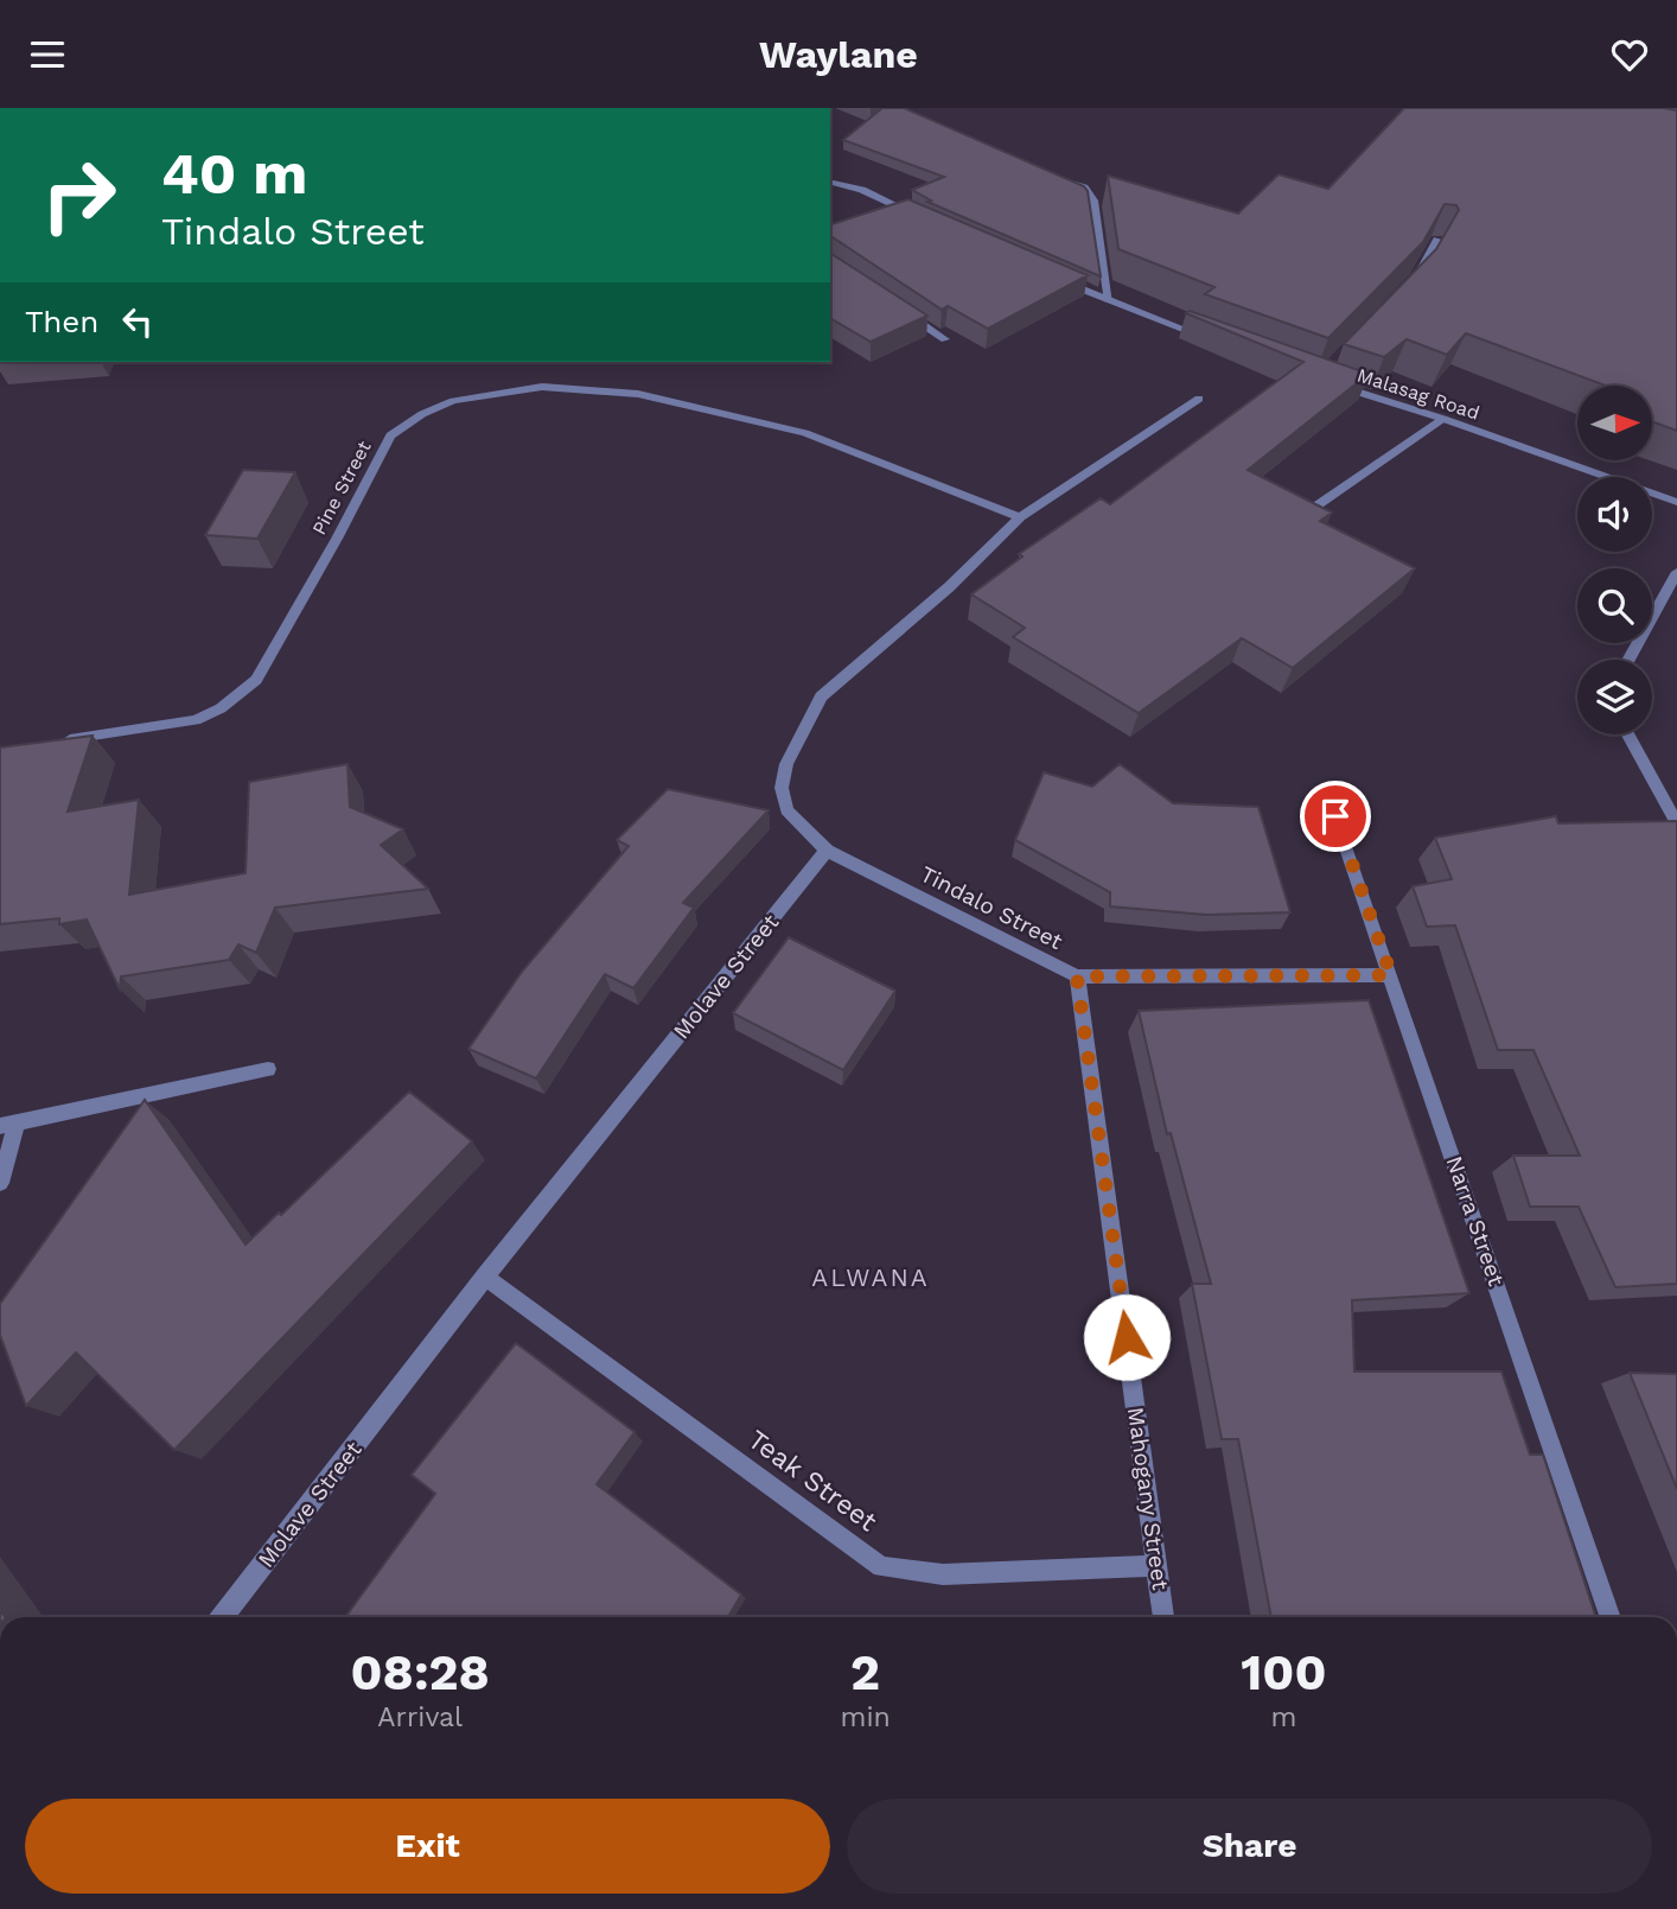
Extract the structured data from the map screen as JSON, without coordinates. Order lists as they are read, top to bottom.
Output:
{
  "streets": {
    "street": [
      "Malasag Road",
      "Pine Street",
      "Tindalo Street",
      "Molave Street",
      "Narra Street",
      "Teak Street",
      "Mahogany Street"
    ]
  },
  "crossings": [
    ["Tindalo Street", "Molave Street"],
    ["Tindalo Street", "Narra Street"],
    ["Tindalo Street", "Mahogany Street"],
    ["Molave Street", "Teak Street"],
    ["Teak Street", "Mahogany Street"]
  ],
  "districts": ["ALWANA"],
  "north": "right",
  "page": {
    "header": "Waylane",
    "turn": ["40 m", "Tindalo Street"],
    "then": "Then",
    "eta": [
      "08:28",
      "Arrival",
      "2",
      "min",
      "100",
      "m"
    ],
    "buttons": ["Exit", "Share"]
  }
}
